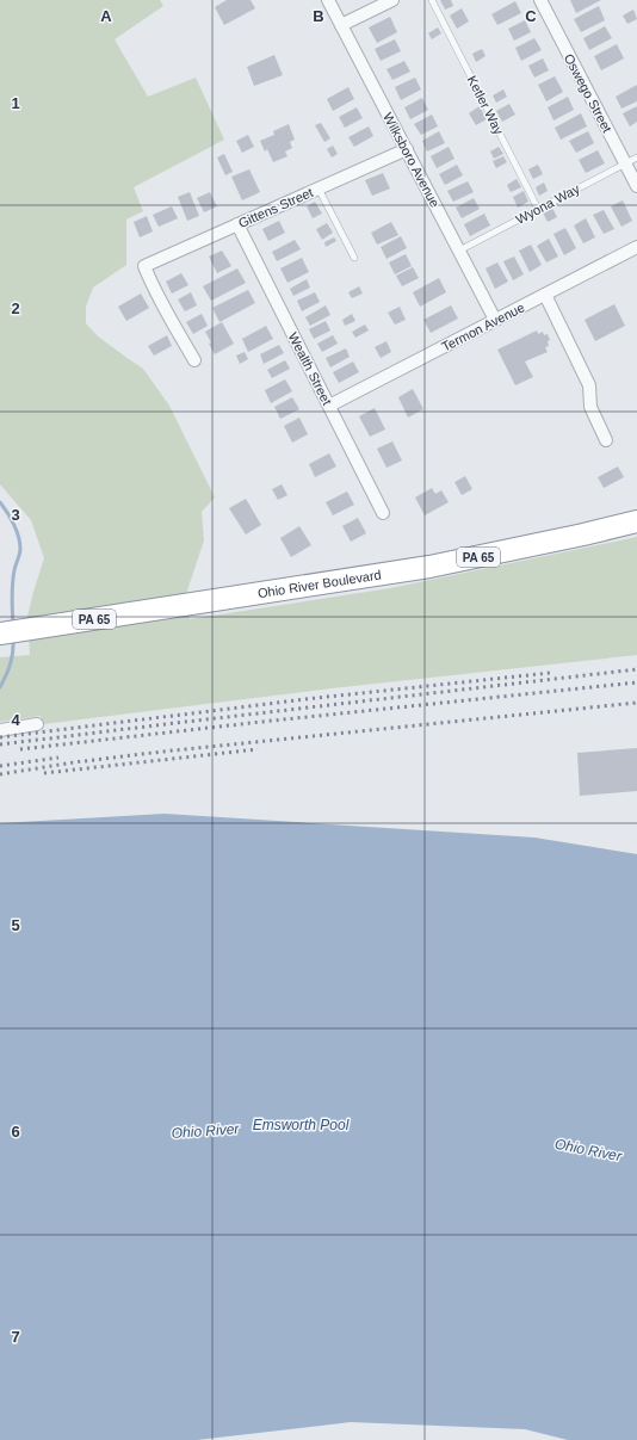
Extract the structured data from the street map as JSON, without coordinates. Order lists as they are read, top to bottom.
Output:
{
  "streets": {
    "highway": ["PA 65", "Ohio River Boulevard"],
    "street": [
      "Oswego Street",
      "Wilksboro Avenue",
      "Gittens Street",
      "Termon Avenue",
      "Wealth Street"
    ],
    "lane": ["Ketler Way", "Wyona Way"]
  },
  "crossings": [
    ["Oswego Street", "Wyona Way"],
    ["Ketler Way", "Wyona Way"],
    ["Wilksboro Avenue", "Wyona Way"],
    ["Wilksboro Avenue", "Gittens Street"],
    ["Wilksboro Avenue", "Termon Avenue"],
    ["Gittens Street", "Wealth Street"],
    ["Termon Avenue", "Wealth Street"]
  ],
  "water": ["Emsworth Pool", "Ohio River"],
  "grid": {
    "columns": ["A", "B", "C"],
    "rows": [
      "1",
      "2",
      "3",
      "4",
      "5",
      "6",
      "7"
    ]
  }
}
